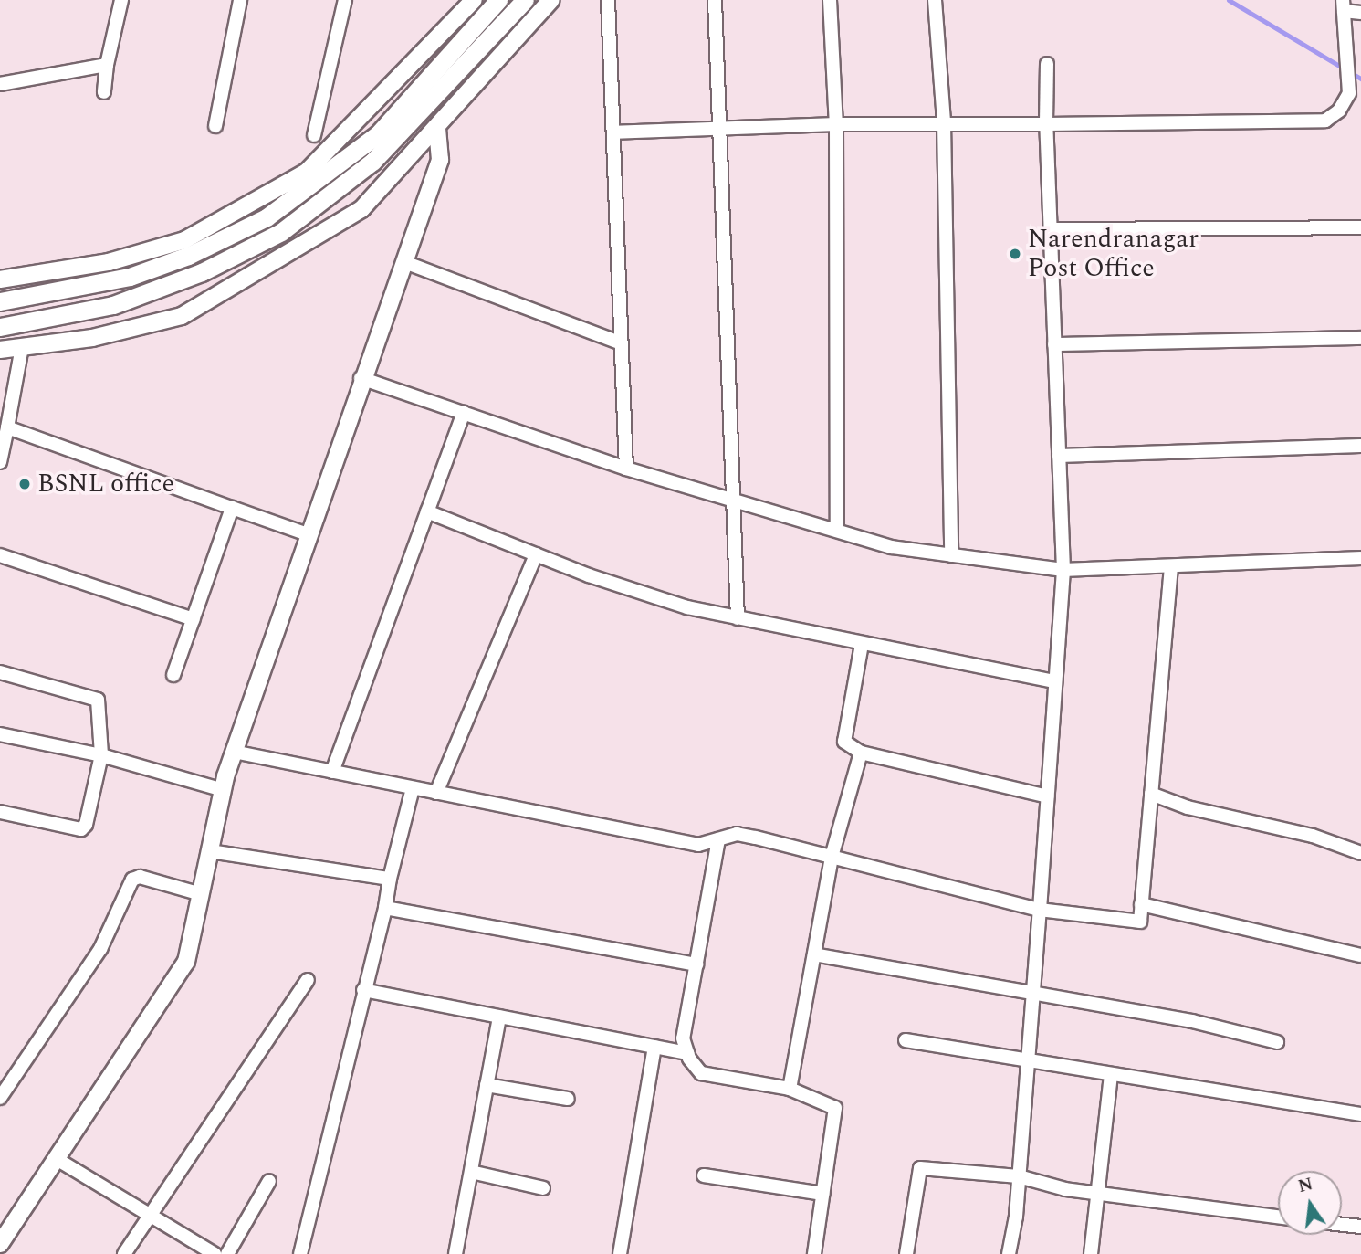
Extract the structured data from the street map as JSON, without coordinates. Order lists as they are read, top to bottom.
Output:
{
  "places": ["Narendranagar Post Office", "BSNL office"],
  "north": "top"
}
